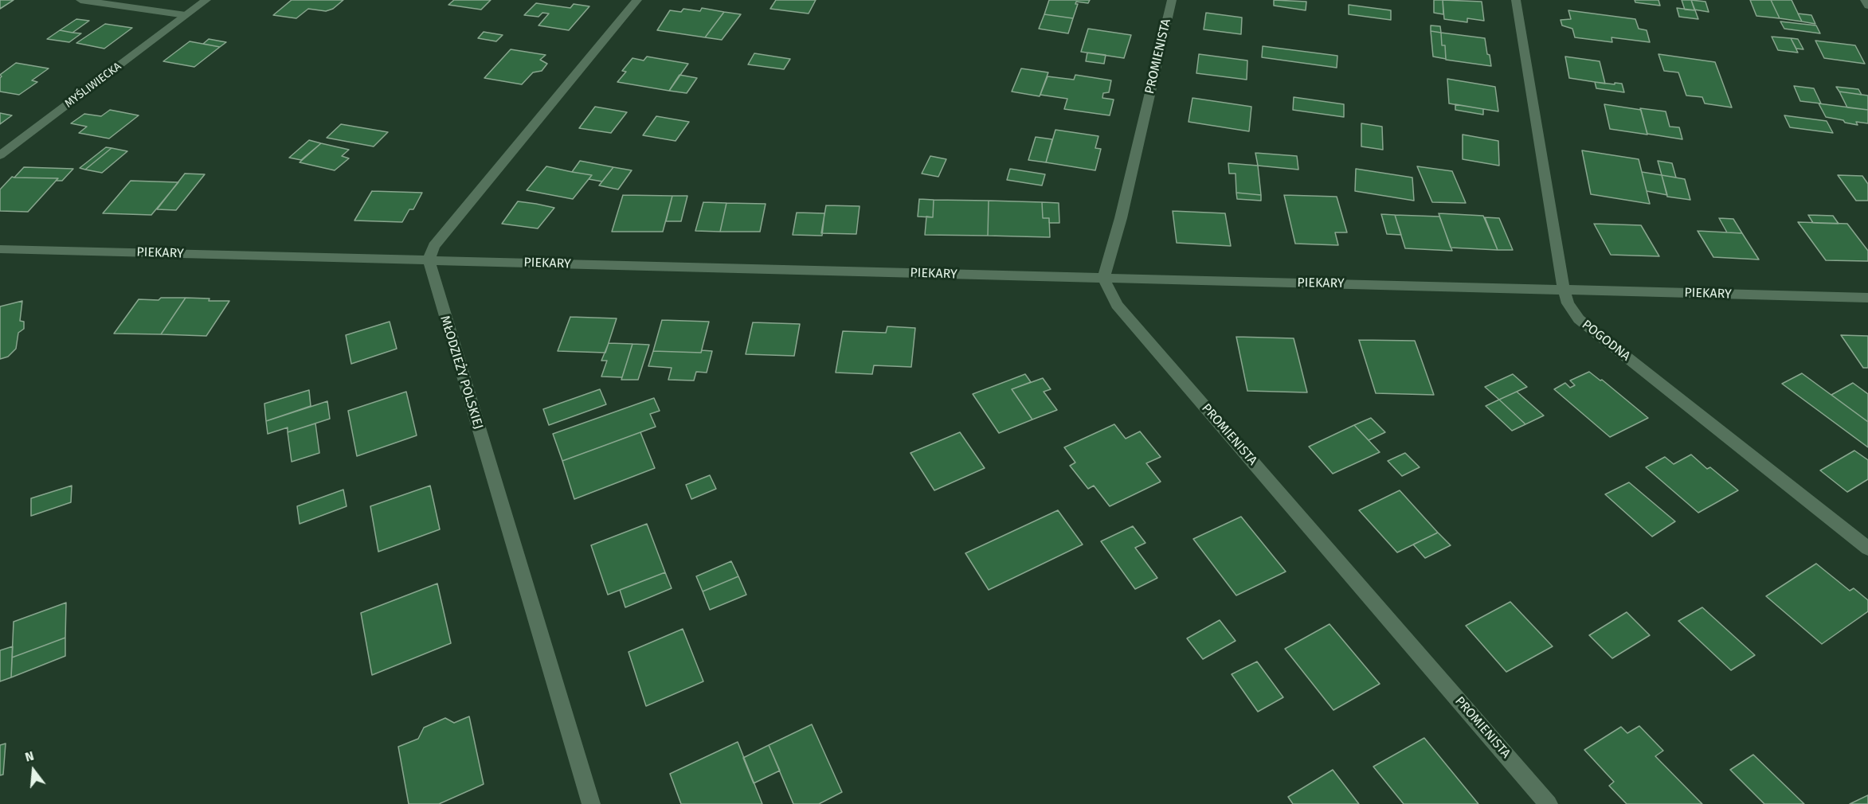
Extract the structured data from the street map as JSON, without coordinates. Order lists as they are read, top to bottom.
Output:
{
  "streets": {
    "street": [
      "PROMIENISTA",
      "MYŚLIWIECKA",
      "PIEKARY",
      "POGODNA",
      "MŁODZIEŻY POLSKIEJ"
    ]
  },
  "crossings": [
    ["PROMIENISTA", "PIEKARY"],
    ["PIEKARY", "POGODNA"],
    ["PIEKARY", "MŁODZIEŻY POLSKIEJ"]
  ],
  "north": "top"
}
